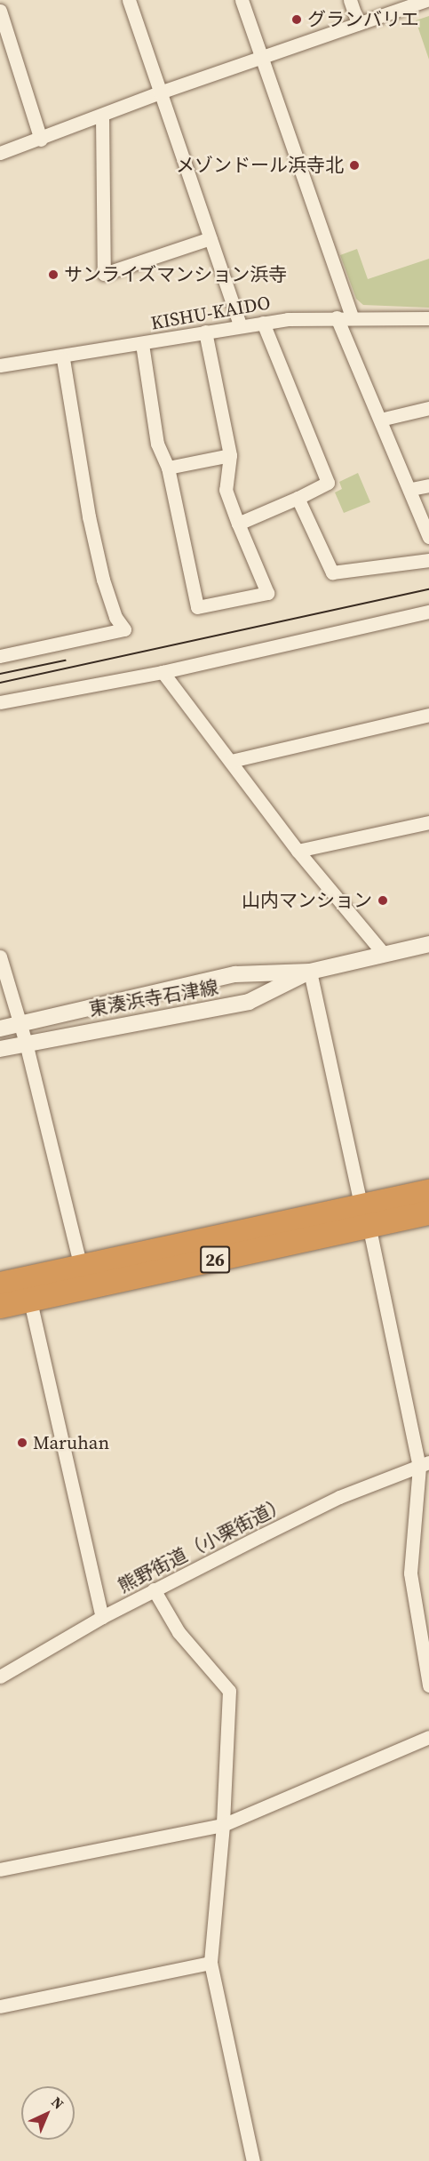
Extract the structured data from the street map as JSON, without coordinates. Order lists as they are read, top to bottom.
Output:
{
  "streets": {
    "highway": ["26"],
    "street": ["KISHU-KAIDO", "東湊浜寺石津線", "熊野街道（小栗街道）"]
  },
  "places": [
    "グランバリエ",
    "メゾンドール浜寺北",
    "サンライズマンション浜寺",
    "山内マンション",
    "Maruhan"
  ],
  "north": "top right"
}
